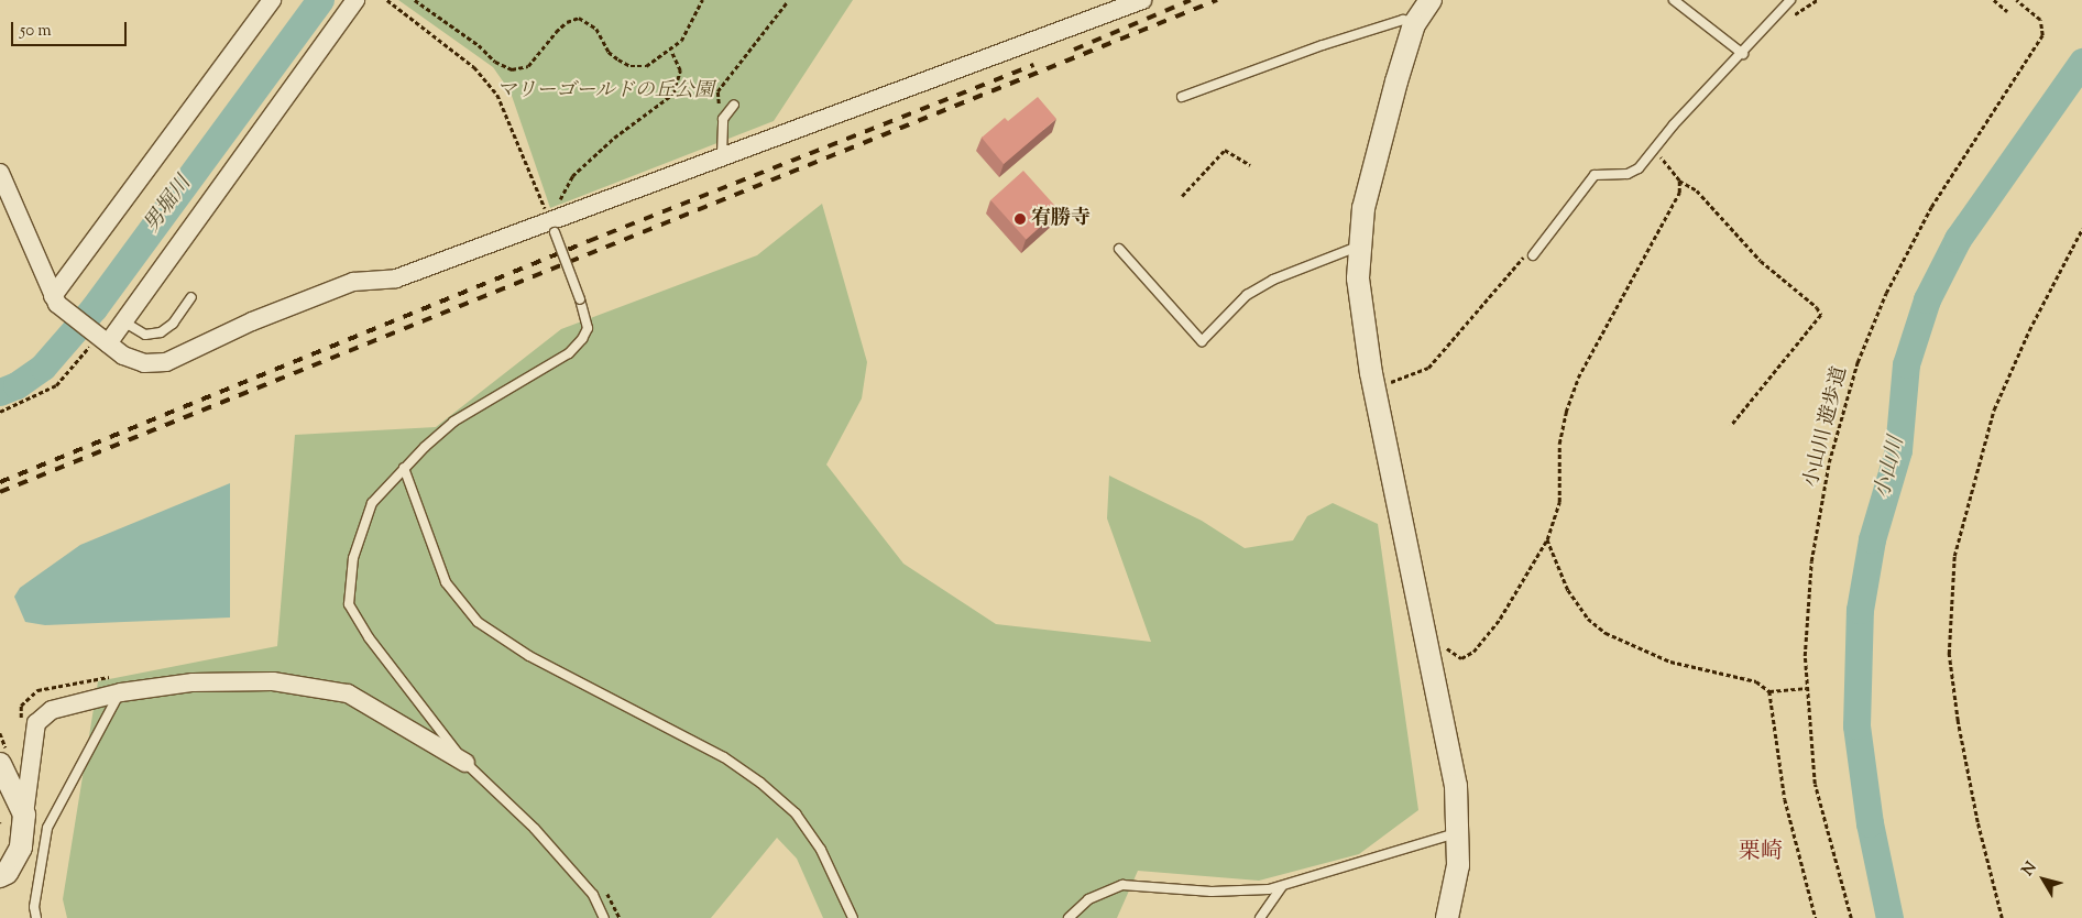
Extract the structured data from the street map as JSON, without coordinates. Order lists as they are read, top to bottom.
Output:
{
  "streets": {
    "path": ["小山川 遊歩道"]
  },
  "districts": ["栗崎"],
  "water": ["男堀川", "小山川"],
  "parks": ["マリーゴールドの丘公園"],
  "places": ["宥勝寺"],
  "scale_bar": "50 m",
  "north": "top left"
}
